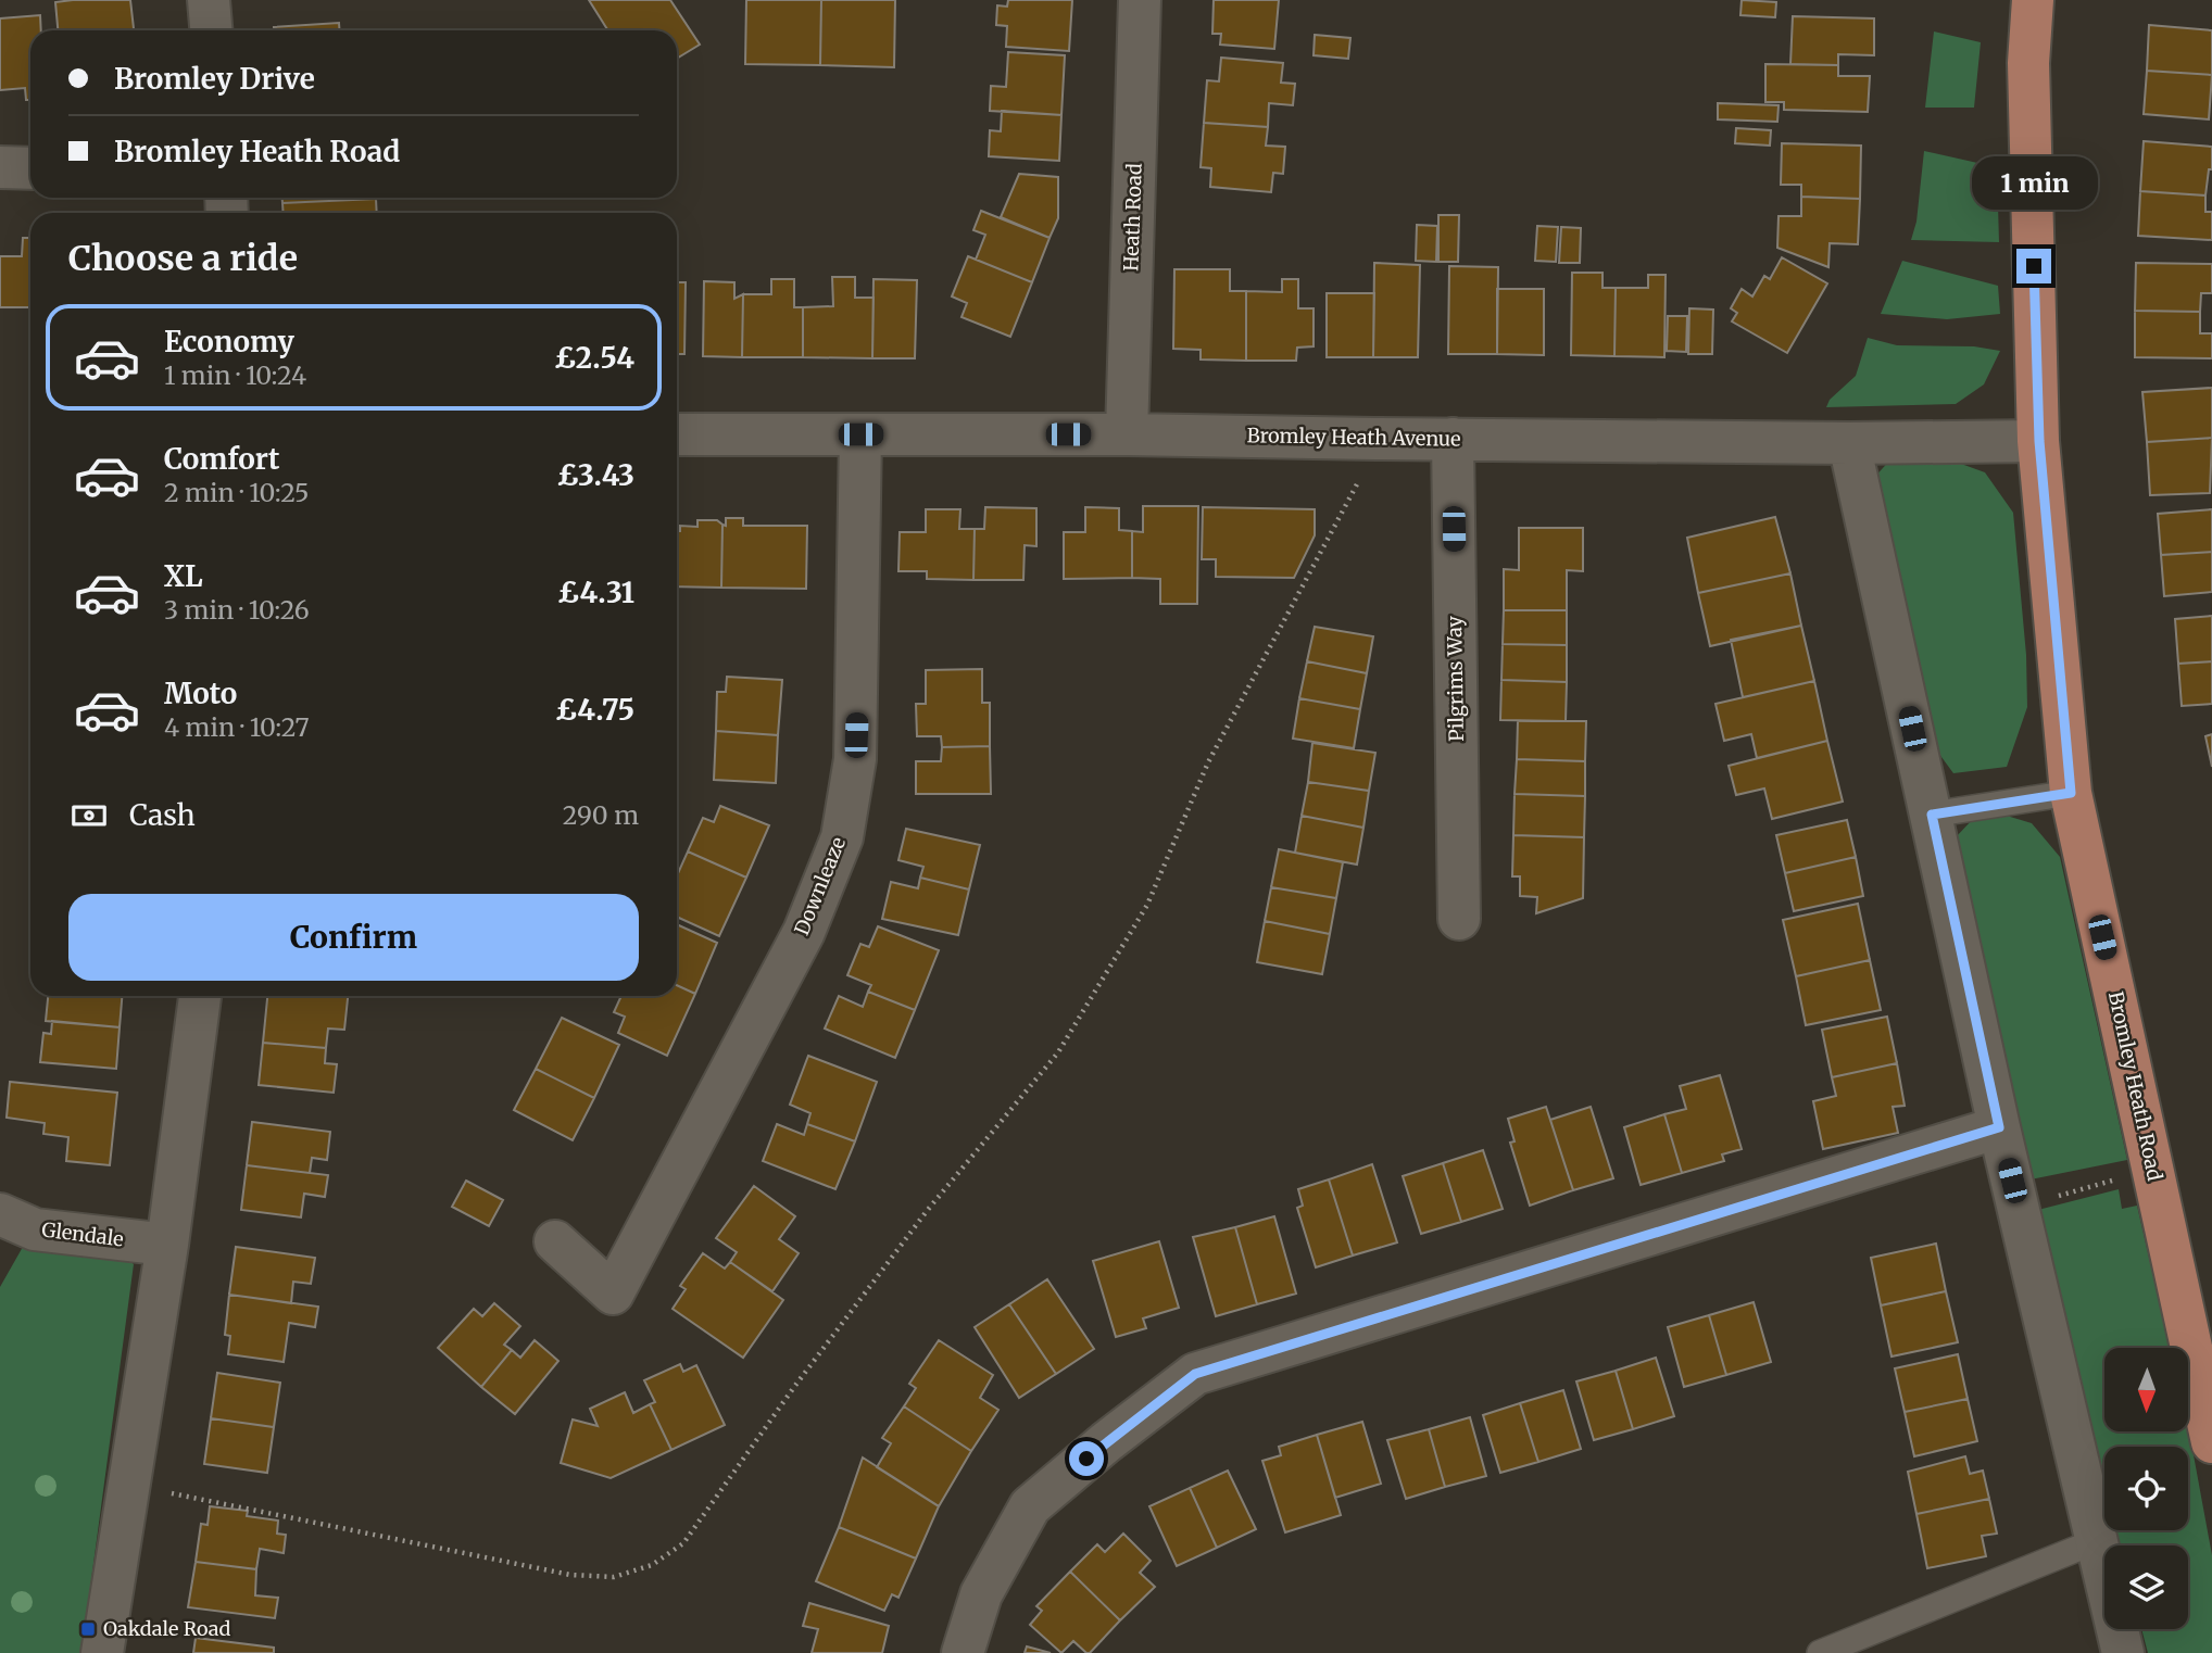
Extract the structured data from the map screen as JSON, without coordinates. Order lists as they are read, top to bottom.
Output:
{
  "streets": {
    "main road": ["Bromley Heath Road"],
    "street": [
      "Heath Road",
      "Bromley Heath Avenue",
      "Pilgrims Way",
      "Downleaze",
      "Glendale"
    ]
  },
  "crossings": [
    ["Heath Road", "Bromley Heath Avenue"],
    ["Bromley Heath Avenue", "Pilgrims Way"],
    ["Bromley Heath Avenue", "Downleaze"],
    ["Bromley Heath Avenue", "Bromley Heath Road"]
  ],
  "places": {
    "transit": ["Oakdale Road"]
  },
  "north": "bottom",
  "page": {
    "banner": ["Bromley Drive", "Bromley Heath Road"],
    "bubble": "1 min",
    "heading": "Choose a ride",
    "list": [
      {
        "name": "Economy",
        "note": "1 min · 10:24",
        "value": "£2.54"
      },
      {
        "name": "Comfort",
        "note": "2 min · 10:25",
        "value": "£3.43"
      },
      {
        "name": "XL",
        "note": "3 min · 10:26",
        "value": "£4.31"
      },
      {
        "name": "Moto",
        "note": "4 min · 10:27",
        "value": "£4.75"
      }
    ],
    "pay": ["Cash", "290 m"],
    "buttons": "Confirm"
  }
}
